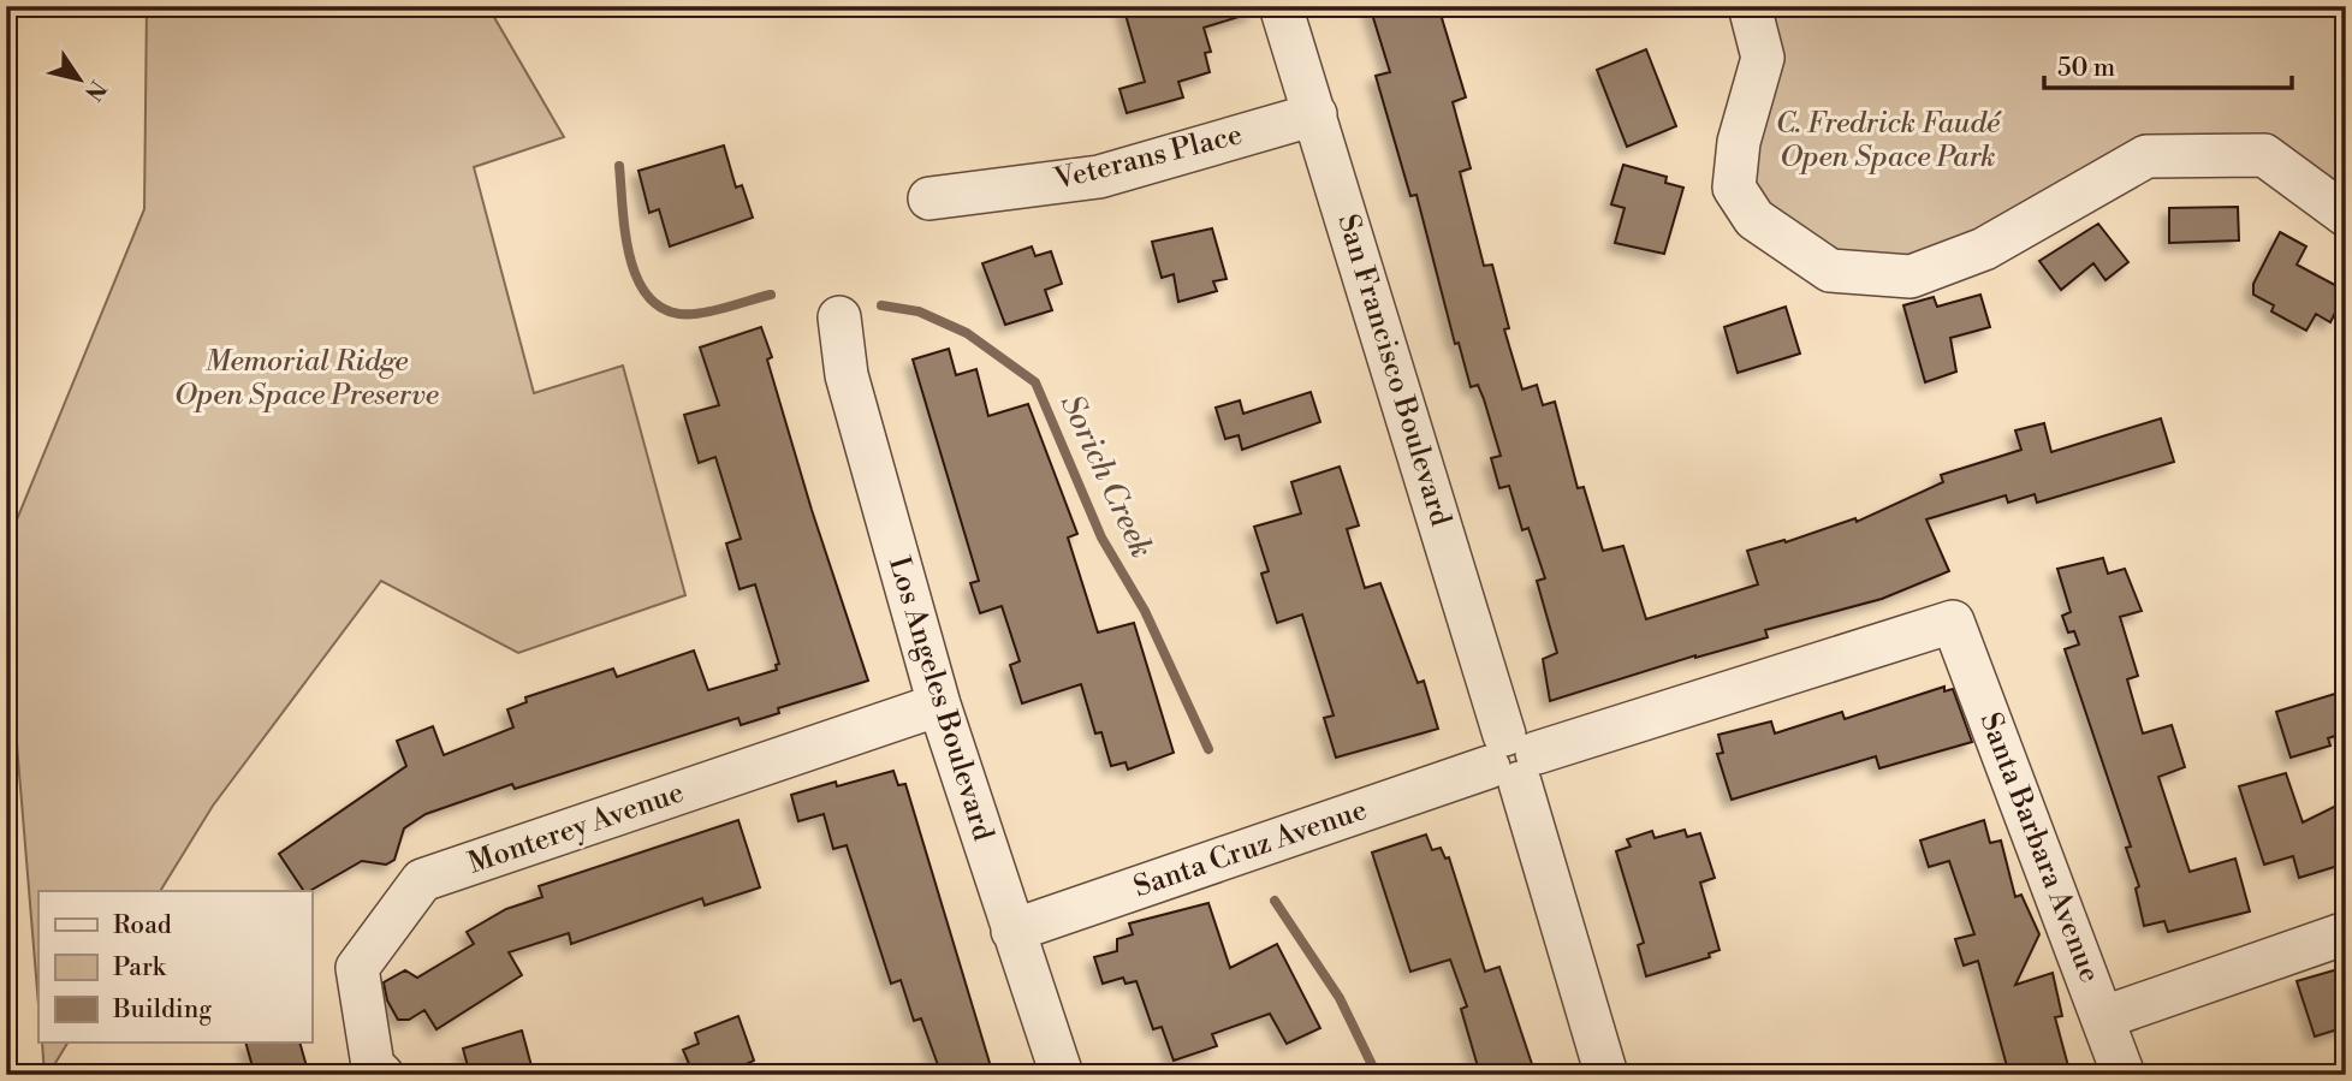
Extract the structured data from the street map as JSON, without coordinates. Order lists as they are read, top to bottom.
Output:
{
  "streets": {
    "street": [
      "Veterans Place",
      "San Francisco Boulevard",
      "Los Angeles Boulevard",
      "Monterey Avenue",
      "Santa Barbara Avenue",
      "Santa Cruz Avenue"
    ]
  },
  "crossings": [
    ["Veterans Place", "San Francisco Boulevard"],
    ["San Francisco Boulevard", "Santa Cruz Avenue"],
    ["Los Angeles Boulevard", "Monterey Avenue"],
    ["Los Angeles Boulevard", "Santa Cruz Avenue"],
    ["Santa Barbara Avenue", "Santa Cruz Avenue"]
  ],
  "water": ["Sorich Creek"],
  "parks": ["C. Fredrick Faudé Open Space Park", "Memorial Ridge Open Space Preserve"],
  "legend": ["Road", "Park", "Building"],
  "scale_bar": "50 m",
  "north": "bottom right"
}
